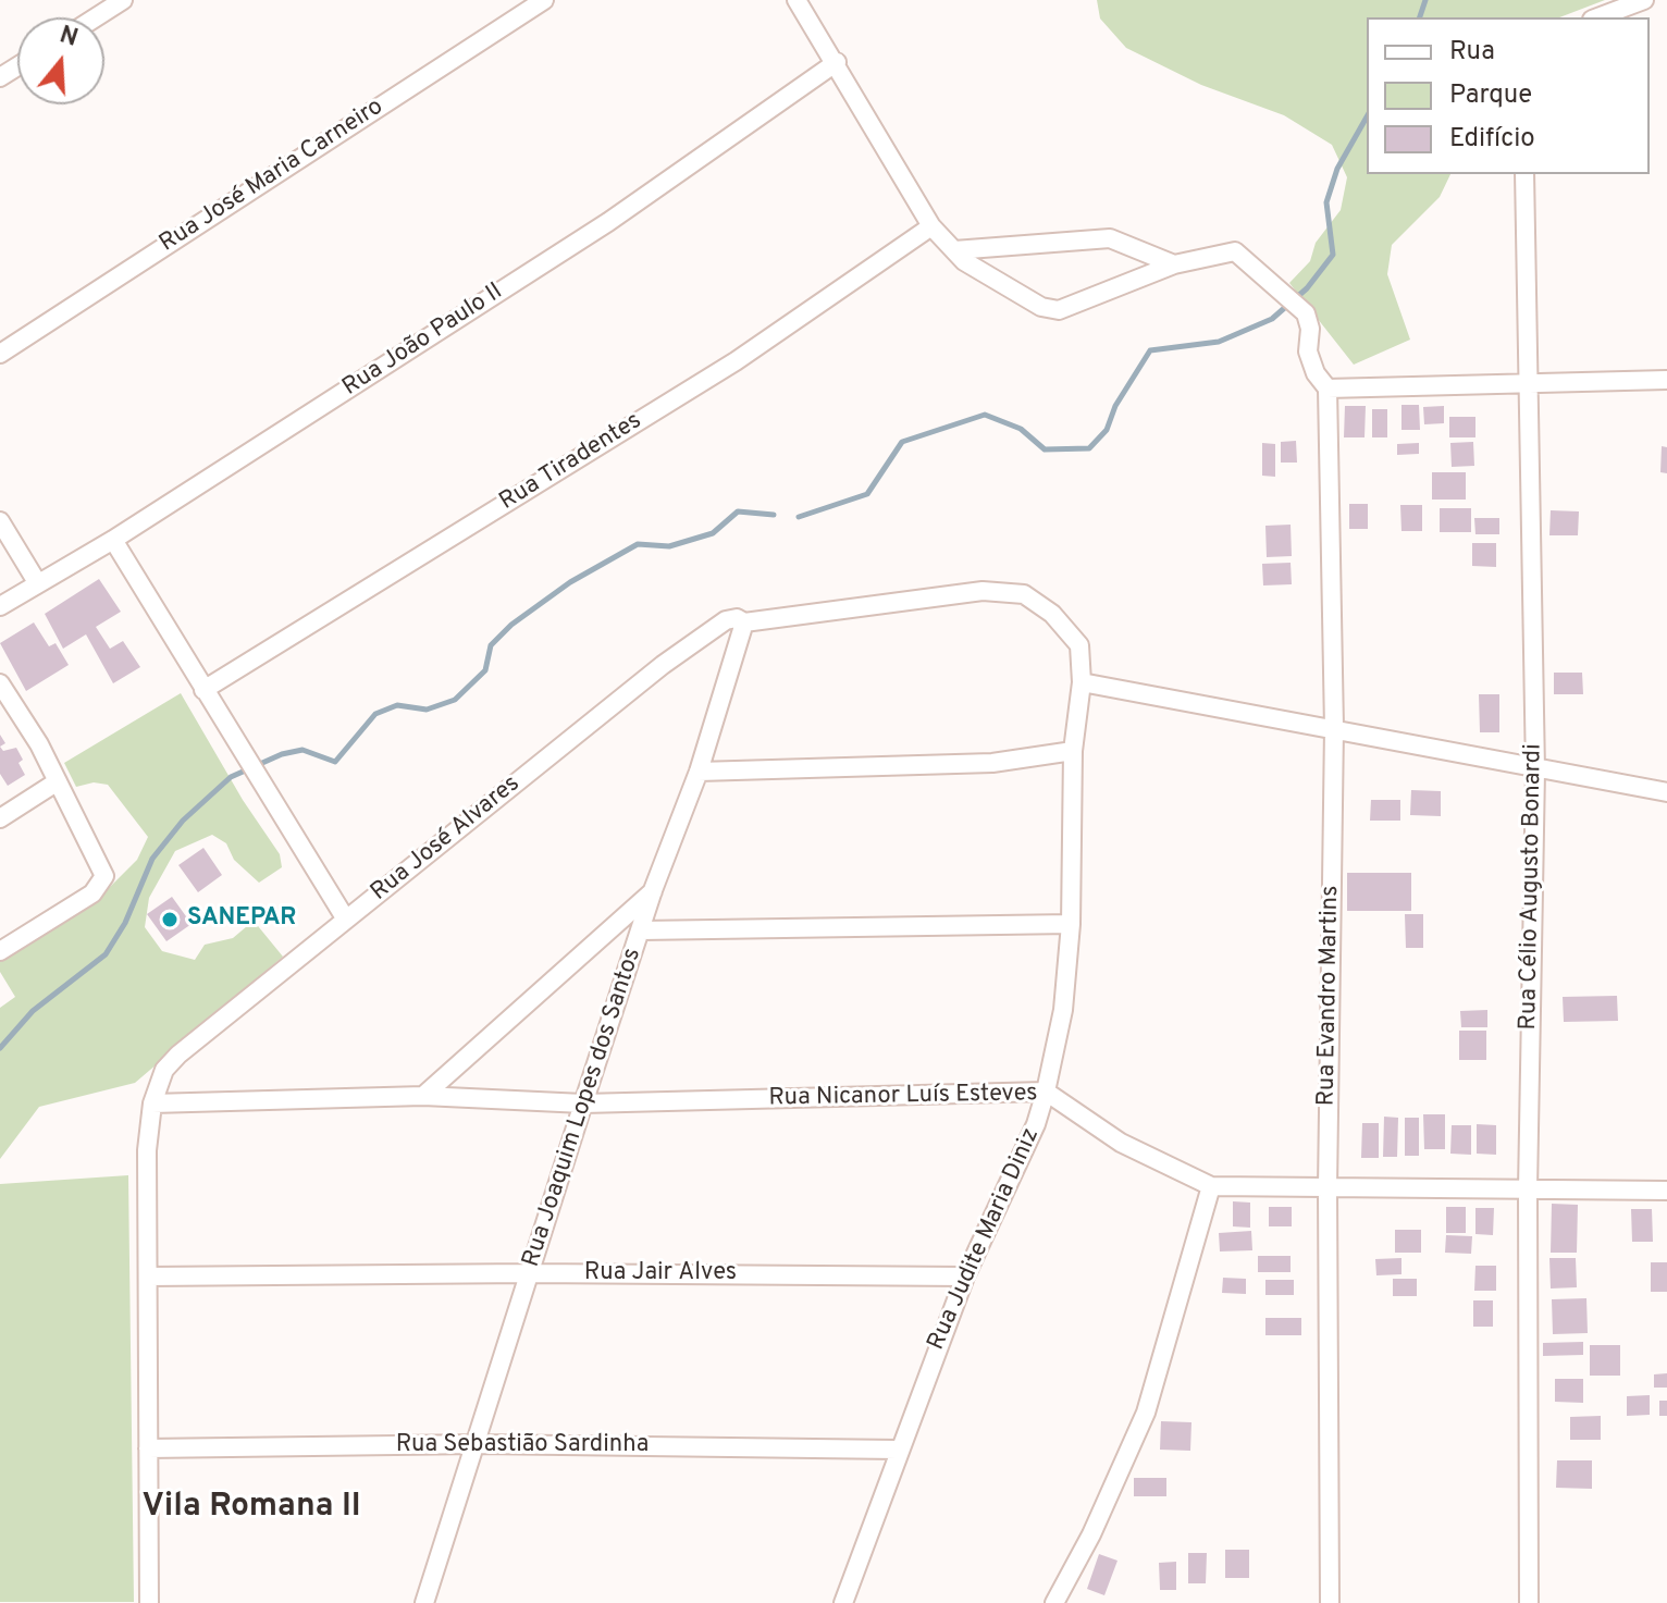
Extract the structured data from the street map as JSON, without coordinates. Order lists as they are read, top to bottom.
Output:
{
  "streets": {
    "street": [
      "Rua José Maria Carneiro",
      "Rua João Paulo II",
      "Rua Tiradentes",
      "Rua José Alvares",
      "Rua Célio Augusto Bonardi",
      "Rua Evandro Martins",
      "Rua Nicanor Luís Esteves",
      "Rua Joaquim Lopes dos Santos",
      "Rua Judite Maria Diniz",
      "Rua Jair Alves",
      "Rua Sebastião Sardinha"
    ]
  },
  "crossings": [
    ["Rua José Alvares", "Rua Nicanor Luís Esteves"],
    ["Rua José Alvares", "Rua Joaquim Lopes dos Santos"],
    ["Rua José Alvares", "Rua Judite Maria Diniz"],
    ["Rua Célio Augusto Bonardi", "Rua Nicanor Luís Esteves"],
    ["Rua Evandro Martins", "Rua Nicanor Luís Esteves"],
    ["Rua Nicanor Luís Esteves", "Rua Joaquim Lopes dos Santos"],
    ["Rua Nicanor Luís Esteves", "Rua Judite Maria Diniz"],
    ["Rua Joaquim Lopes dos Santos", "Rua Judite Maria Diniz"],
    ["Rua Joaquim Lopes dos Santos", "Rua Jair Alves"],
    ["Rua Joaquim Lopes dos Santos", "Rua Sebastião Sardinha"],
    ["Rua Judite Maria Diniz", "Rua Jair Alves"],
    ["Rua Judite Maria Diniz", "Rua Sebastião Sardinha"]
  ],
  "districts": ["Vila Romana II"],
  "places": ["SANEPAR"],
  "legend": ["Rua", "Parque", "Edifício"],
  "north": "top"
}
